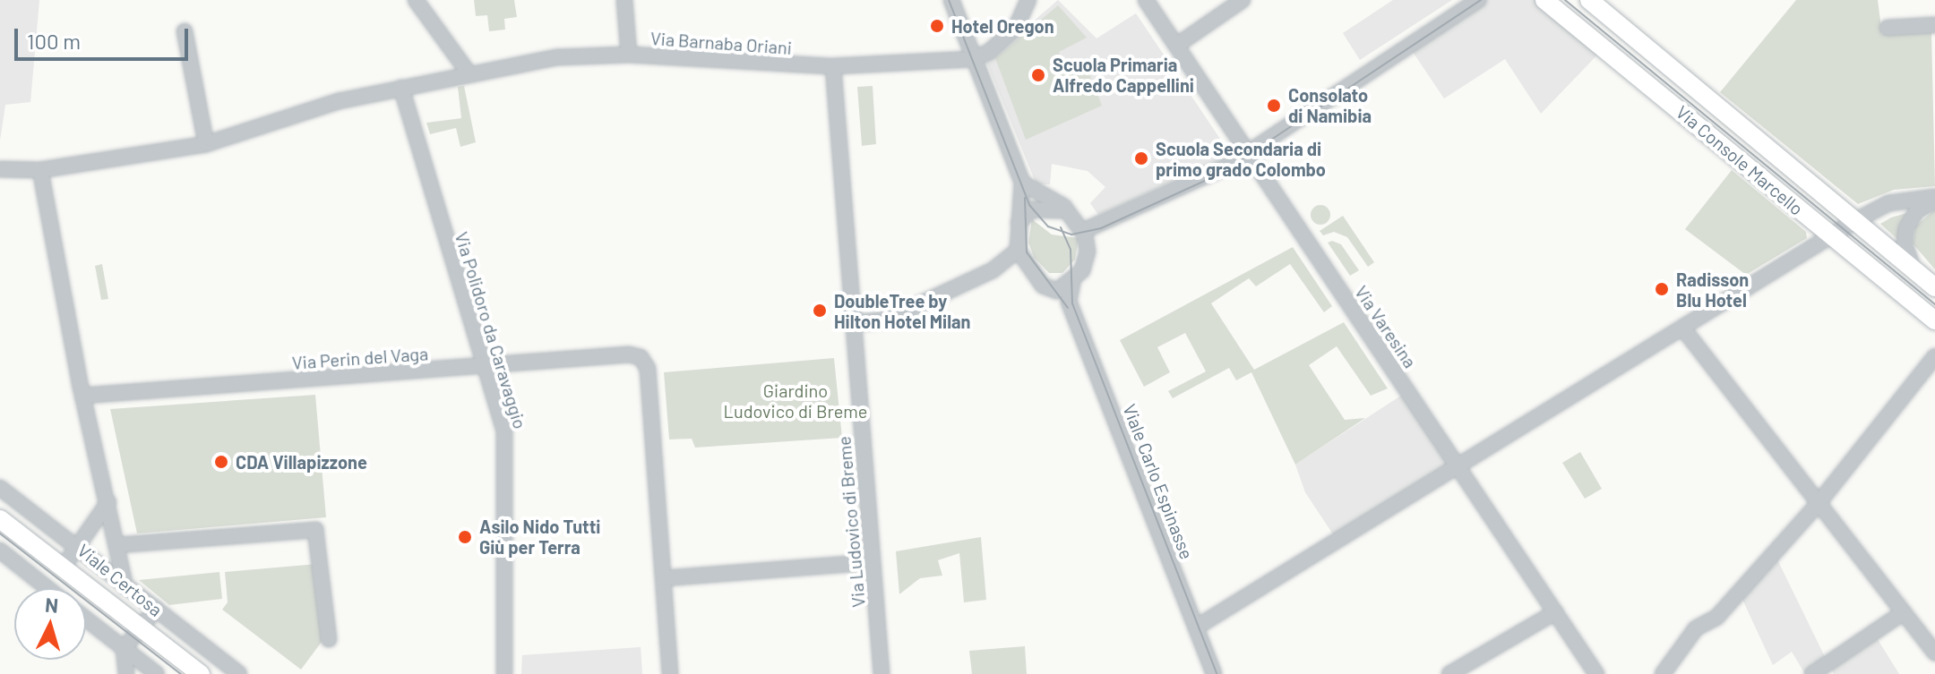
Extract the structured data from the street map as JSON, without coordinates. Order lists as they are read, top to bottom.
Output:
{
  "streets": {
    "main road": ["Via Console Marcello", "Viale Certosa"],
    "street": [
      "Via Barnaba Oriani",
      "Via Varesina",
      "Via Polidoro da Caravaggio",
      "Via Perin del Vaga",
      "Viale Carlo Espinasse",
      "Via Ludovico di Breme"
    ]
  },
  "crossings": [
    ["Via Barnaba Oriani", "Via Polidoro da Caravaggio"],
    ["Via Barnaba Oriani", "Via Ludovico di Breme"],
    ["Via Polidoro da Caravaggio", "Via Perin del Vaga"]
  ],
  "parks": ["Giardino Ludovico di Breme"],
  "places": [
    "Hotel Oregon",
    "Scuola Primaria Alfredo Cappellini",
    "Consolato di Namibia",
    "Scuola Secondaria di primo grado Colombo",
    "Radisson Blu Hotel",
    "DoubleTree by Hilton Hotel Milan",
    "CDA Villapizzone",
    "Asilo Nido Tutti Giù per Terra"
  ],
  "scale_bar": "100 m",
  "north": "top"
}
